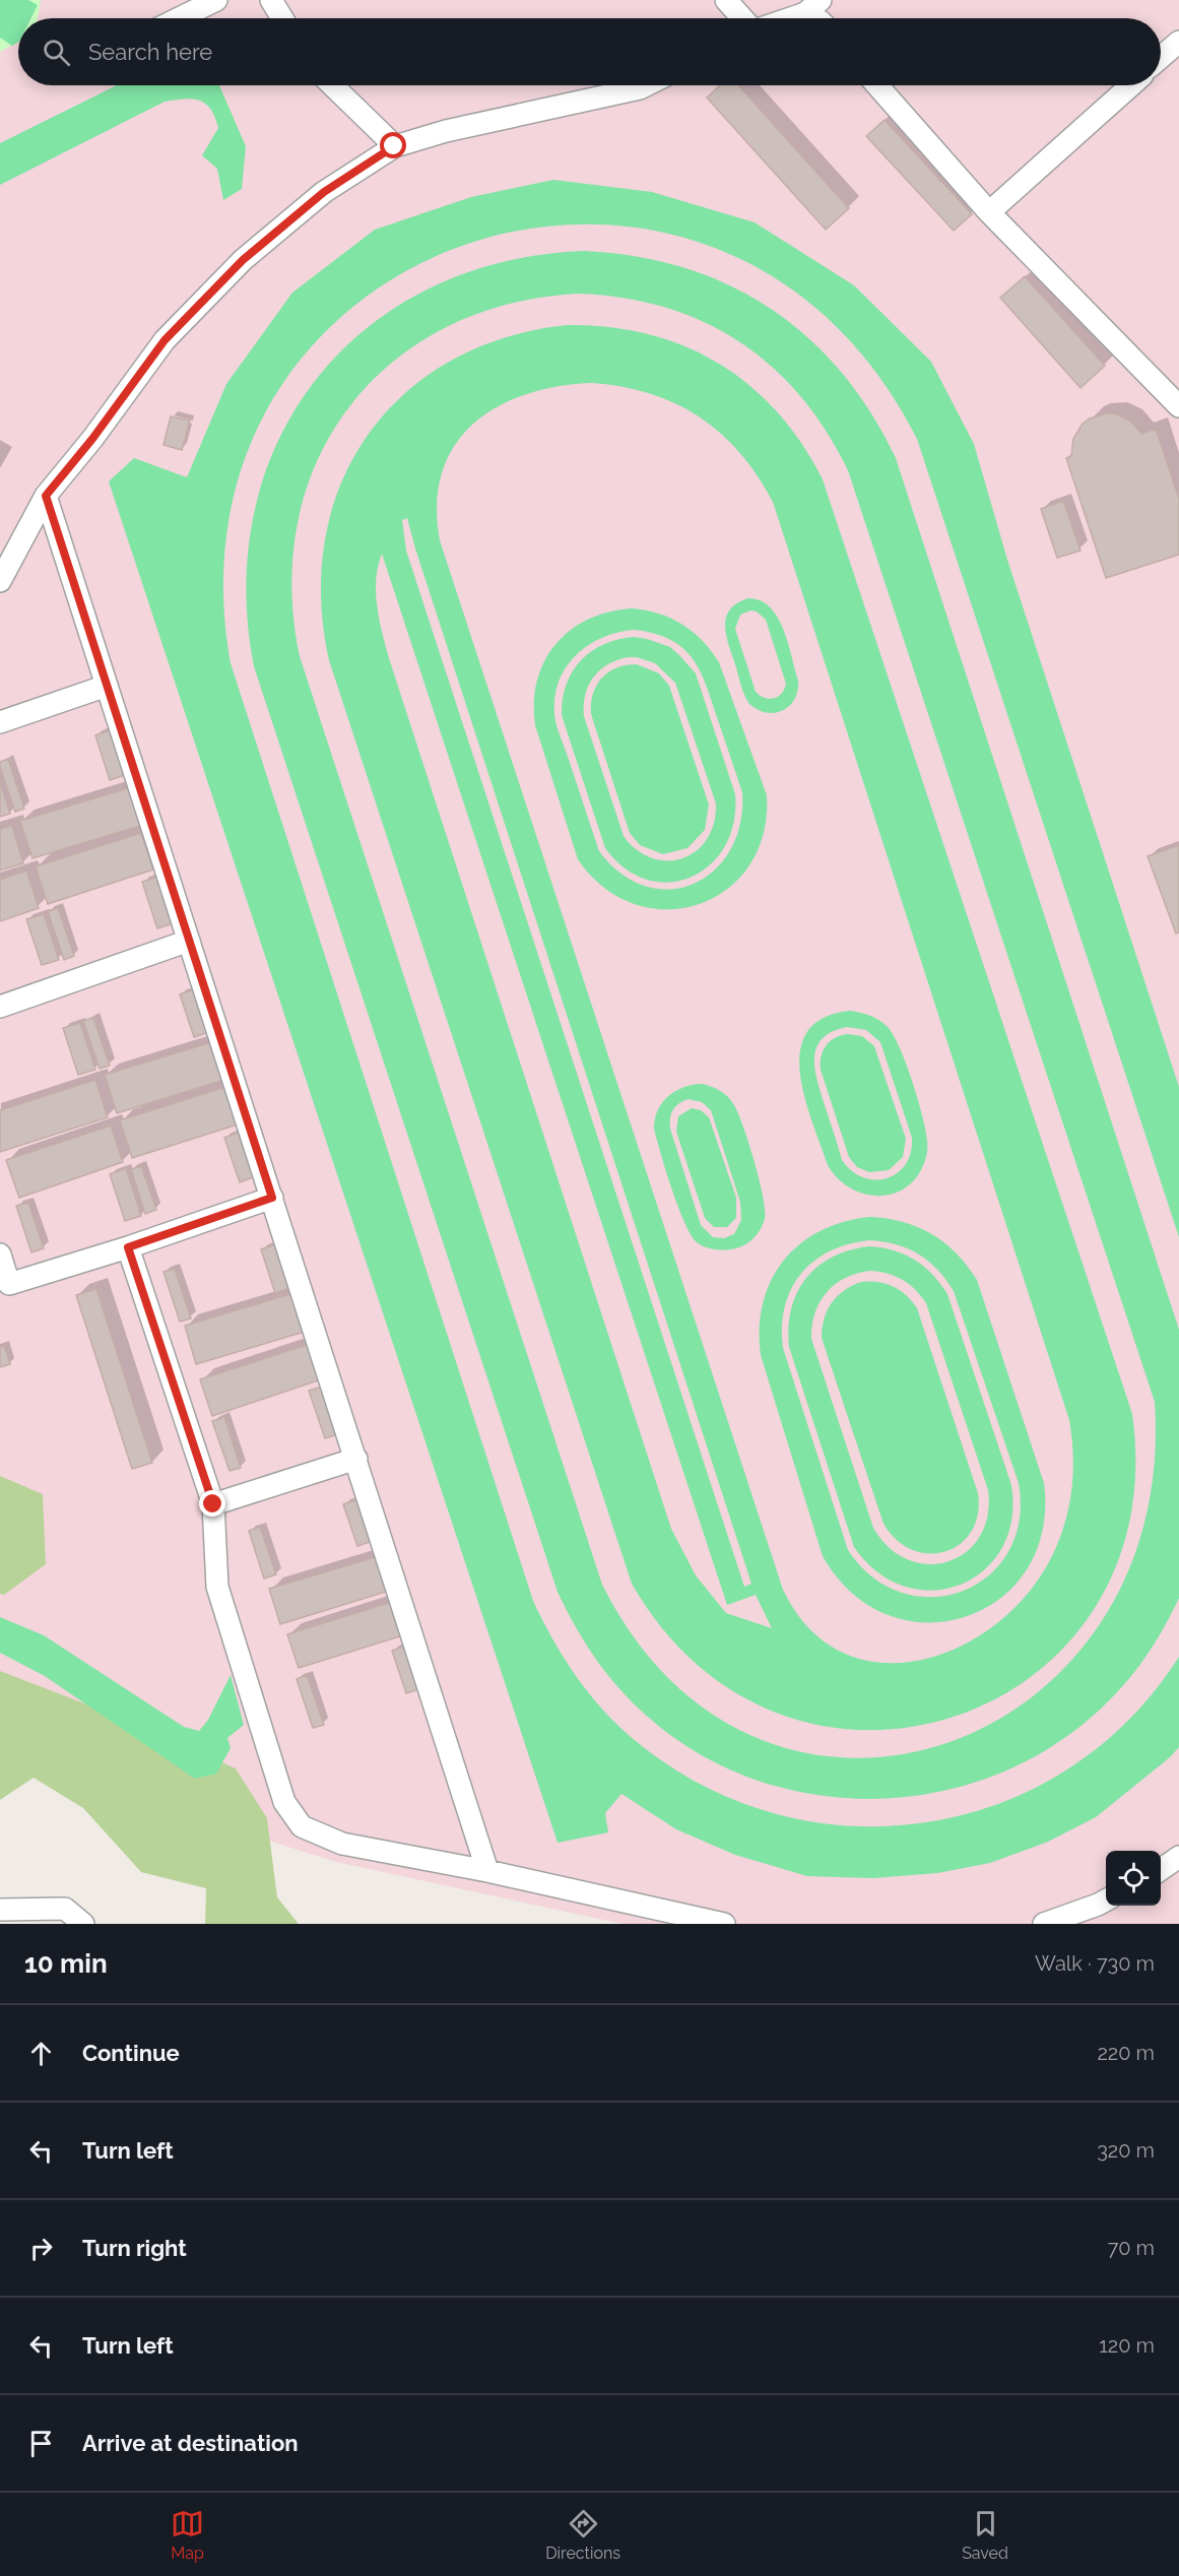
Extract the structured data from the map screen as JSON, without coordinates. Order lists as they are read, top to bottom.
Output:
{
  "page": {
    "search": "Search here",
    "heading": ["10 min", "Walk · 730 m"],
    "list": [
      ["Continue", "220 m"],
      ["Turn left", "320 m"],
      ["Turn right", "70 m"],
      ["Turn left", "120 m"],
      "Arrive at destination"
    ],
    "nav": ["Map", "Directions", "Saved"]
  }
}
